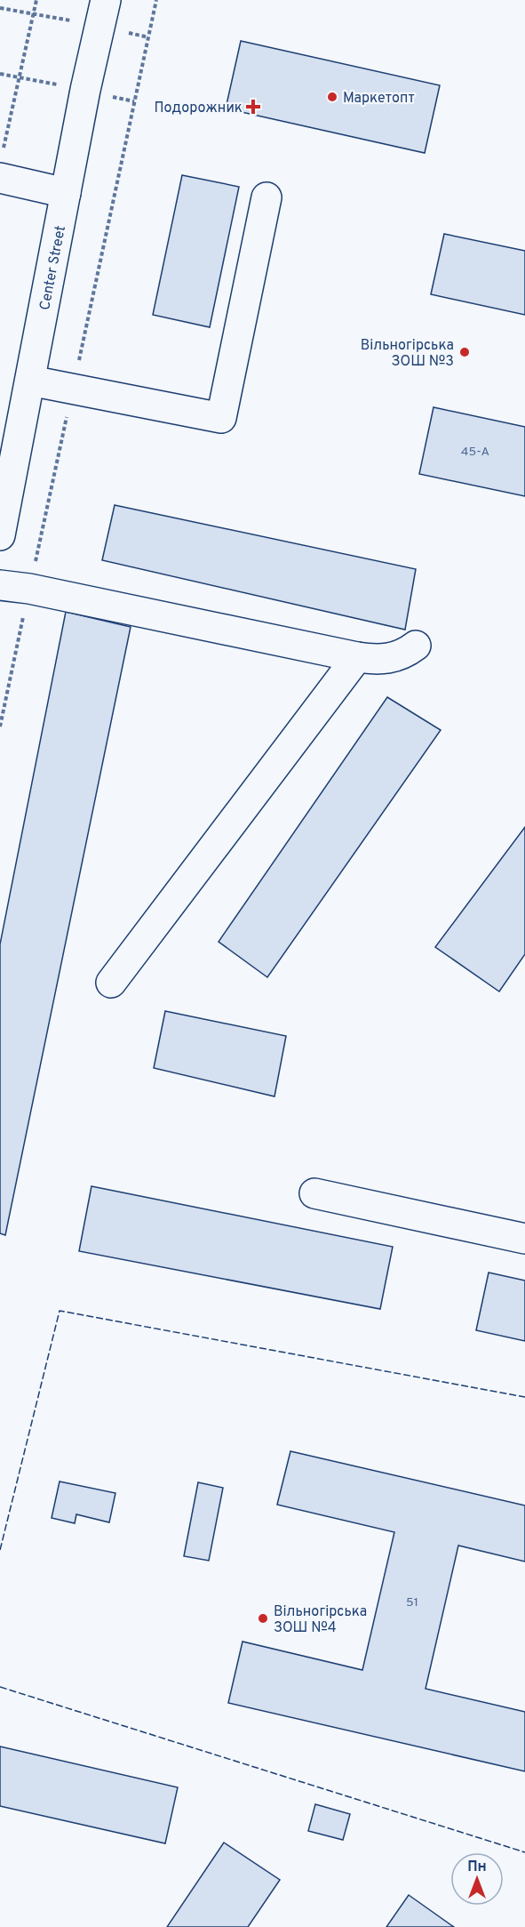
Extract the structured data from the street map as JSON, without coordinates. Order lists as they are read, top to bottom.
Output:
{
  "streets": {
    "main road": ["Center Street"]
  },
  "places": {
    "other": ["Маркетопт", "Вільногірська ЗОШ №3", "Вільногірська ЗОШ №4"],
    "health": ["Подорожник"]
  },
  "house_numbers": ["45-А", "51"],
  "north": "top"
}
